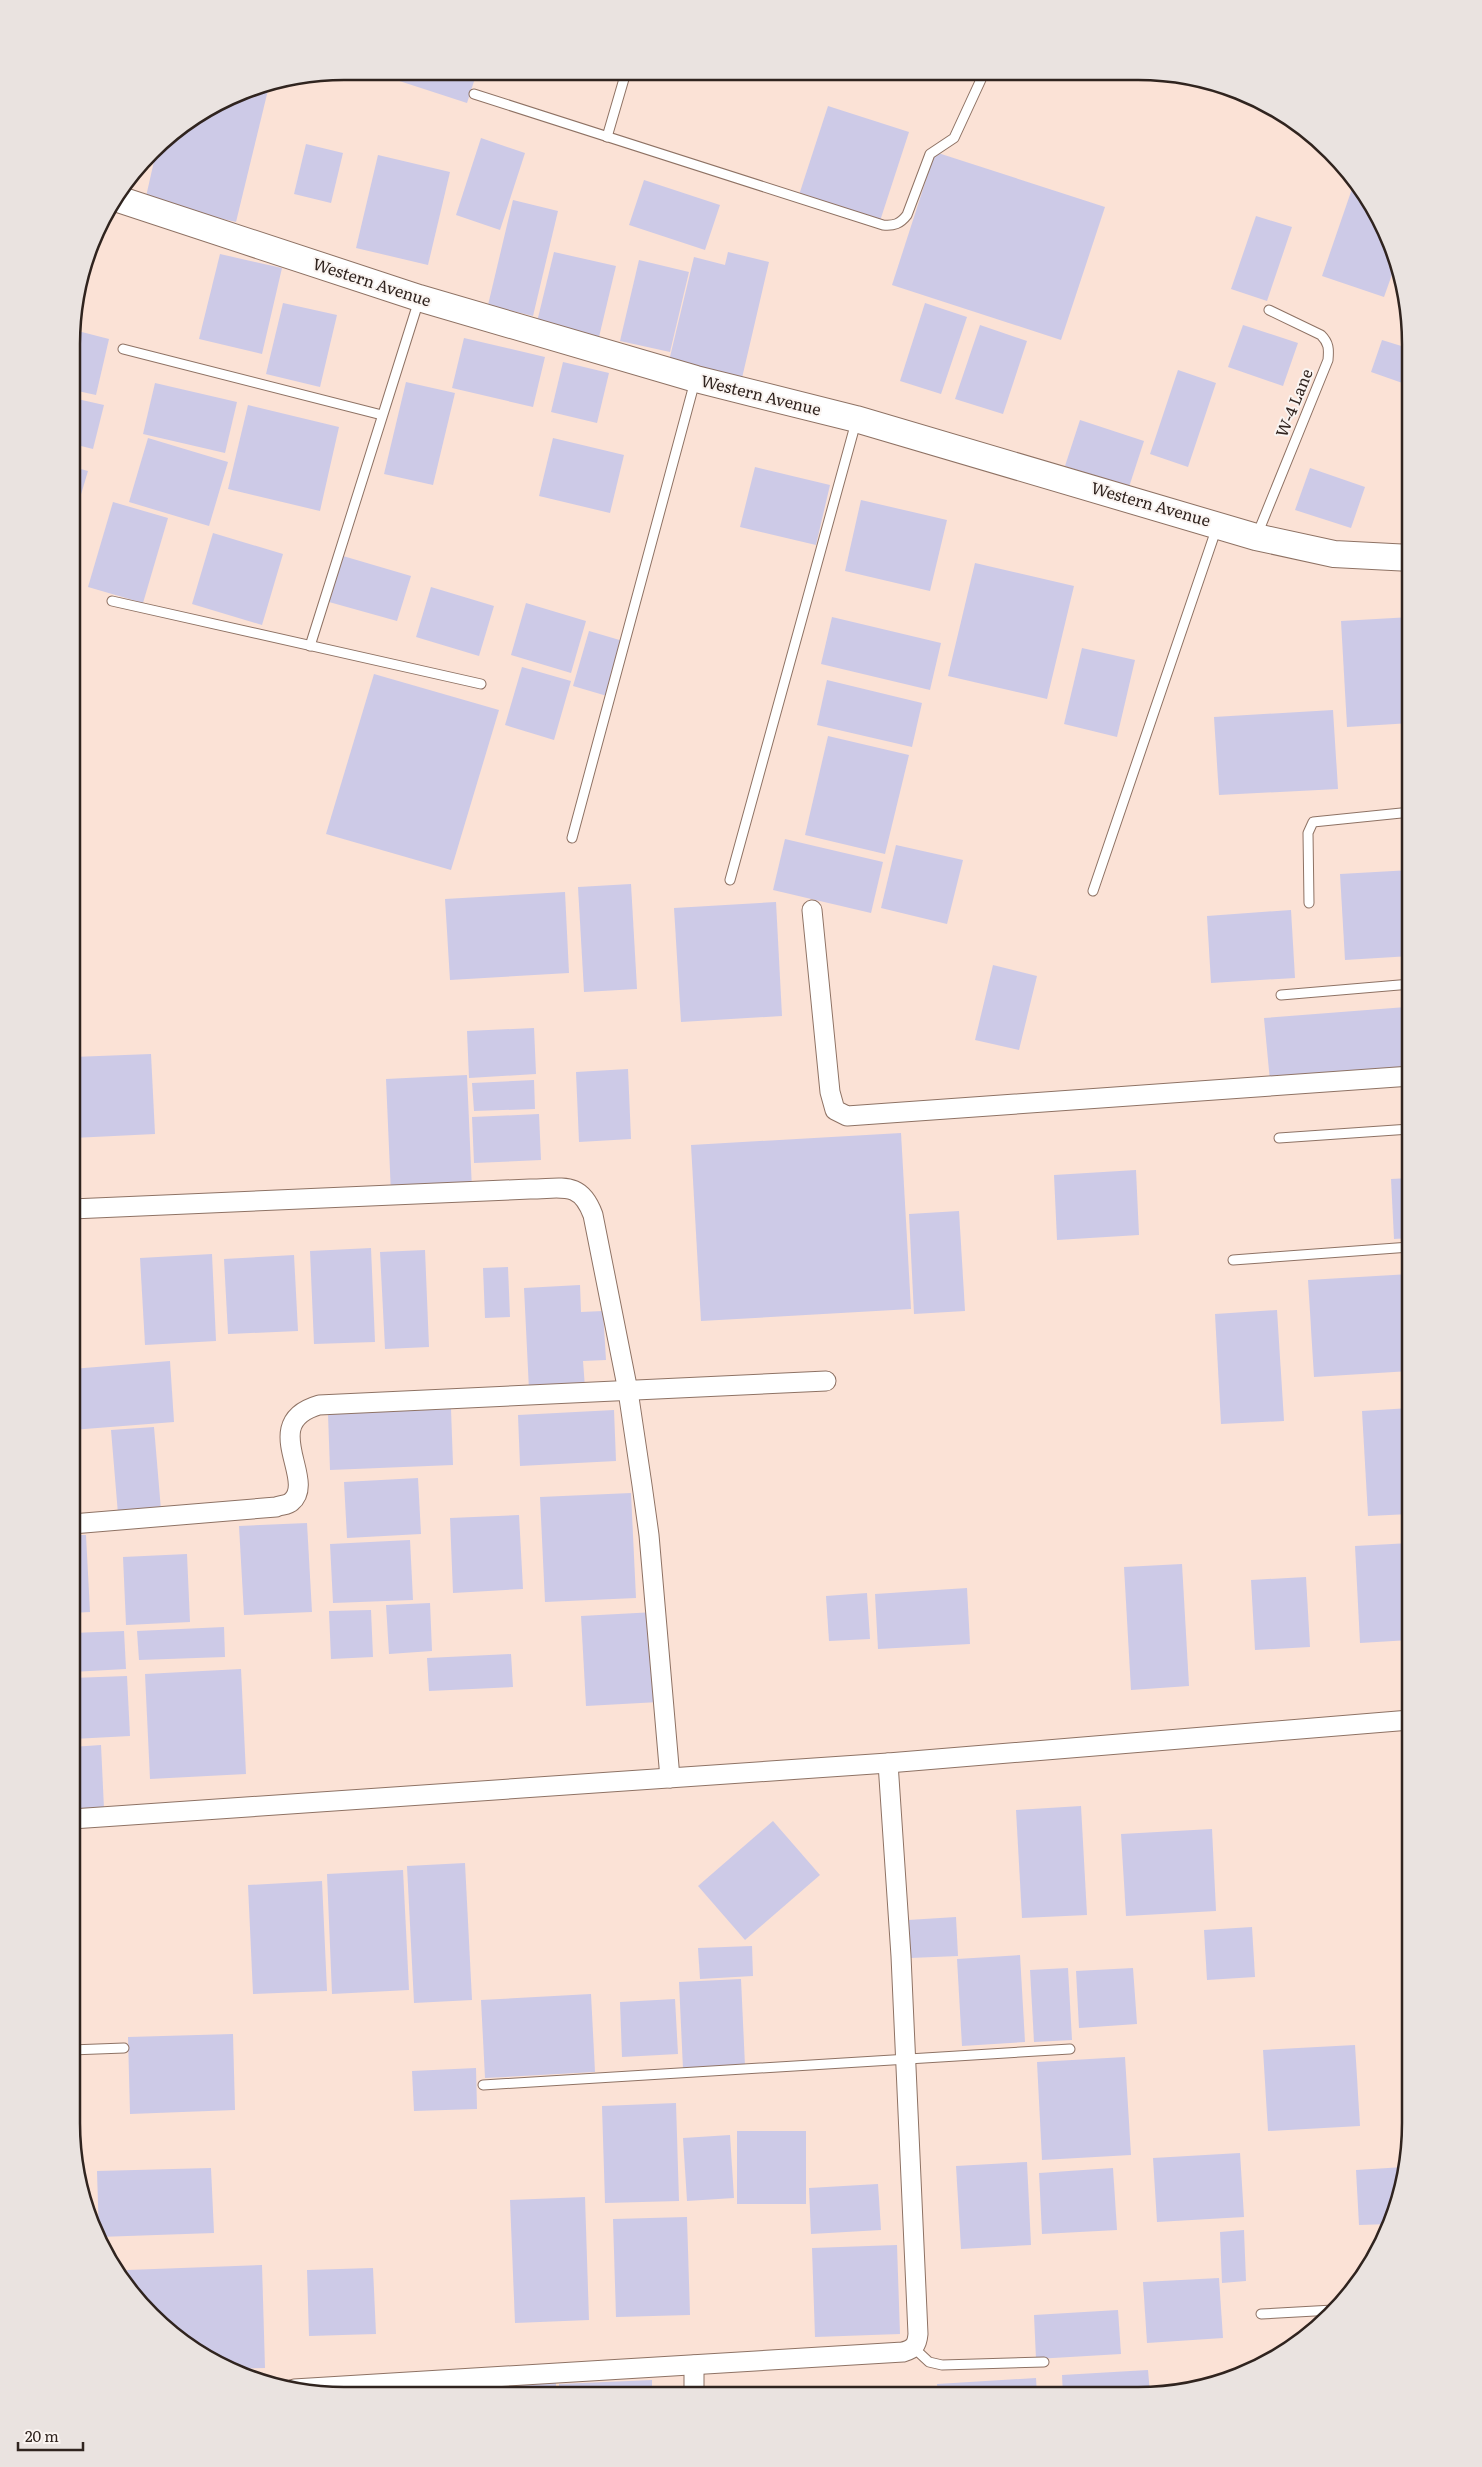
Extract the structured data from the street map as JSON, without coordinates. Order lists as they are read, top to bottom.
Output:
{
  "streets": {
    "street": ["Western Avenue"],
    "lane": ["W-4 Lane"]
  },
  "crossings": [
    ["Western Avenue", "W-4 Lane"]
  ],
  "scale_bar": "20 m"
}
